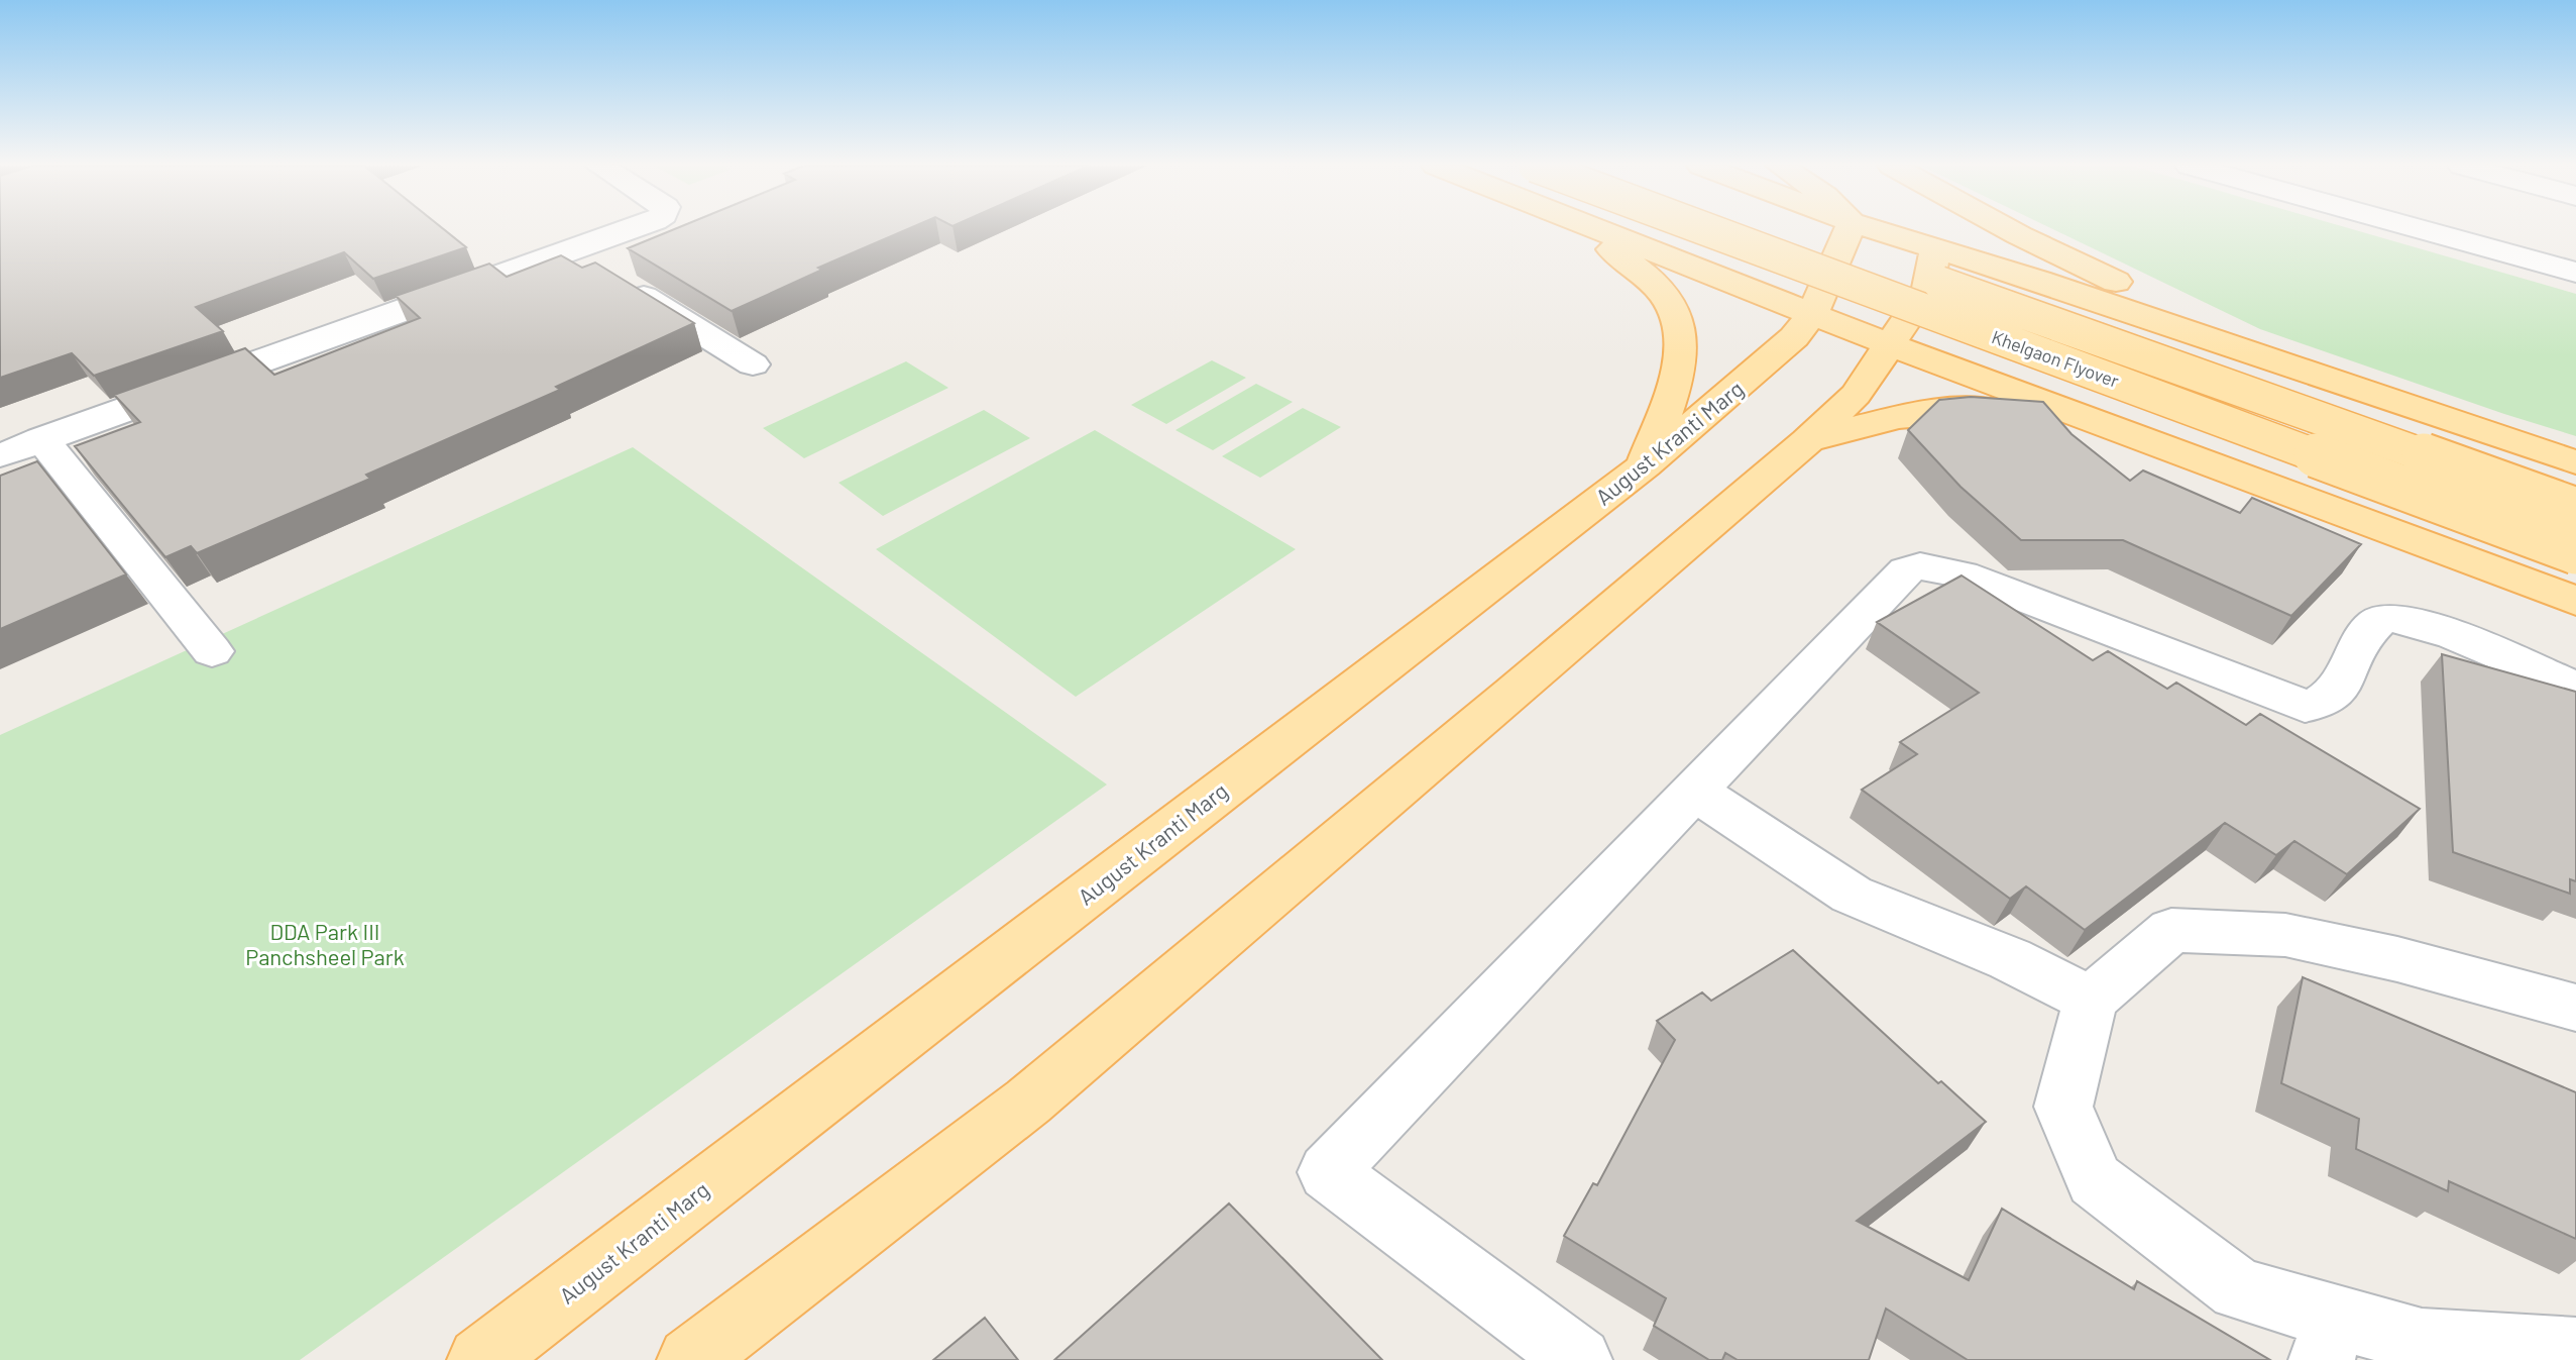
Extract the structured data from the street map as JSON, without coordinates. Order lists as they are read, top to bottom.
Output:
{
  "streets": {
    "main road": ["Khelgaon Flyover", "August Kranti Marg"]
  },
  "parks": ["DDA Park III Panchsheel Park"]
}
